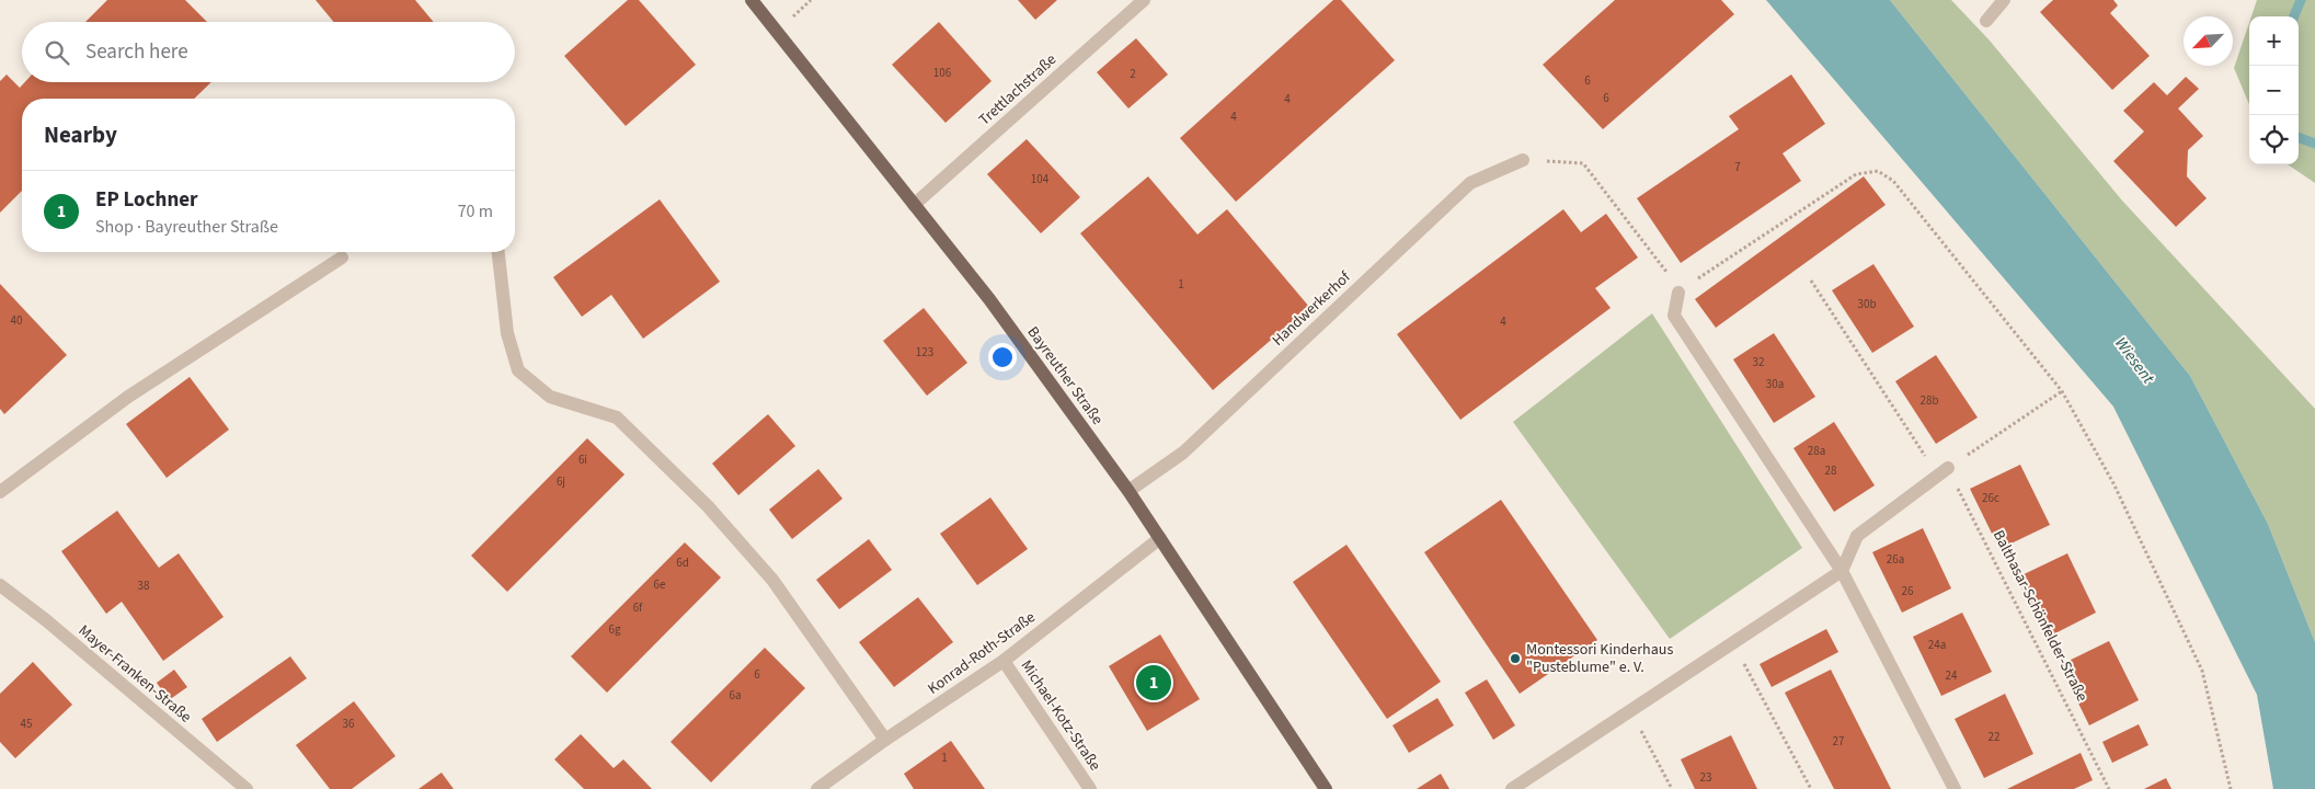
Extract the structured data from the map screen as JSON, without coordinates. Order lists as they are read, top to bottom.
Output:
{
  "streets": {
    "main road": ["Bayreuther Straße"],
    "street": [
      "Trettlachstraße",
      "Handwerkerhof",
      "Konrad-Roth-Straße",
      "Mayer-Franken-Straße",
      "Michael-Kotz-Straße"
    ],
    "path": ["Balthasar-Schönfelder-Straße"]
  },
  "crossings": [
    ["Trettlachstraße", "Bayreuther Straße"],
    ["Handwerkerhof", "Bayreuther Straße"],
    ["Bayreuther Straße", "Konrad-Roth-Straße"],
    ["Konrad-Roth-Straße", "Michael-Kotz-Straße"]
  ],
  "water": ["Wiesent"],
  "places": ["Montessori Kinderhaus \"Pusteblume\" e. V."],
  "house_numbers": [
    "106",
    "2",
    "6",
    "6",
    "4",
    "4",
    "7",
    "104",
    "1",
    "30b",
    "40",
    "4",
    "123",
    "32",
    "30a",
    "28b",
    "28a",
    "6i",
    "28",
    "6j",
    "26c",
    "26a",
    "6d",
    "6e",
    "38",
    "26",
    "6f",
    "6g",
    "24a",
    "6",
    "24",
    "6a",
    "45",
    "36",
    "22",
    "27",
    "1",
    "23"
  ],
  "north": "bottom left",
  "page": {
    "map_buttons": ["+", "−"],
    "search": "Search here",
    "heading": "Nearby",
    "list": [
      {
        "mark": "1",
        "name": "EP Lochner",
        "note": "Shop · Bayreuther Straße",
        "value": "70 m"
      }
    ],
    "pins": "1"
  }
}
